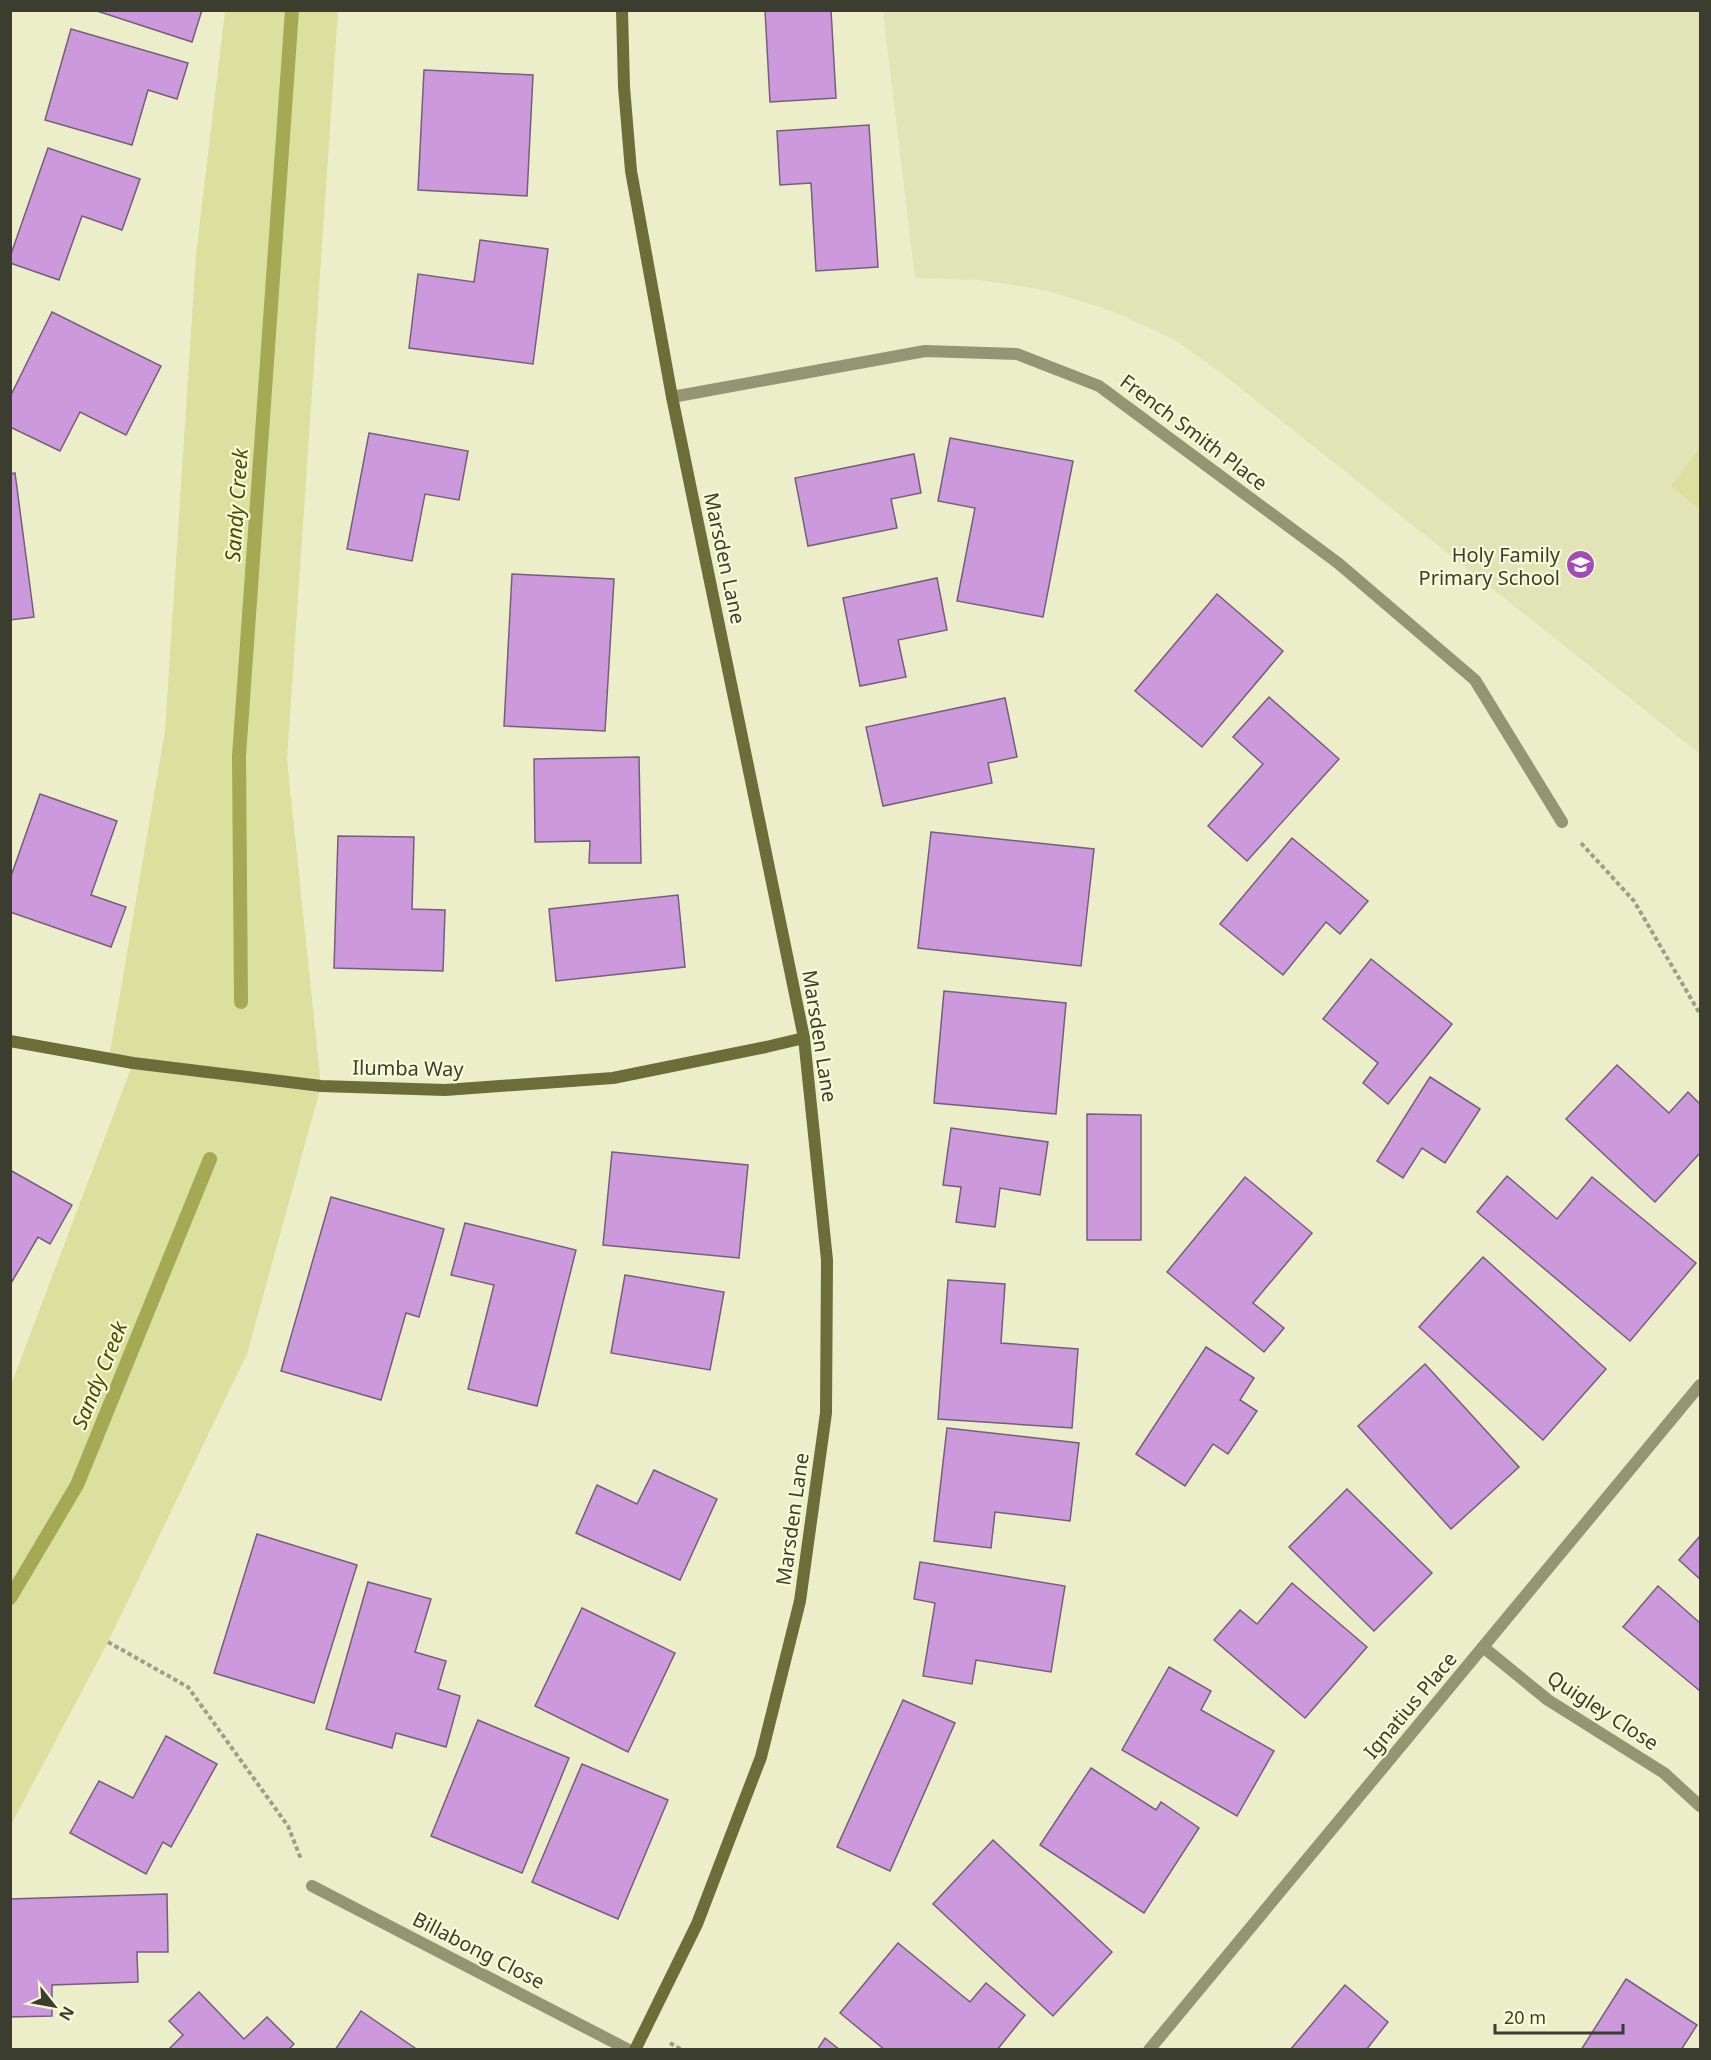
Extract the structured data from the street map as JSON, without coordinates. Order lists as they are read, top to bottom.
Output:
{
  "streets": {
    "main road": ["Marsden Lane", "Ilumba Way"],
    "street": [
      "French Smith Place",
      "Ignatius Place",
      "Quigley Close",
      "Billabong Close"
    ]
  },
  "crossings": [
    ["French Smith Place", "Marsden Lane"],
    ["Marsden Lane", "Ilumba Way"],
    ["Ignatius Place", "Quigley Close"]
  ],
  "water": ["Sandy Creek"],
  "places": {
    "school or university": ["Holy Family Primary School"]
  },
  "scale_bar": "20 m",
  "north": "bottom right"
}
